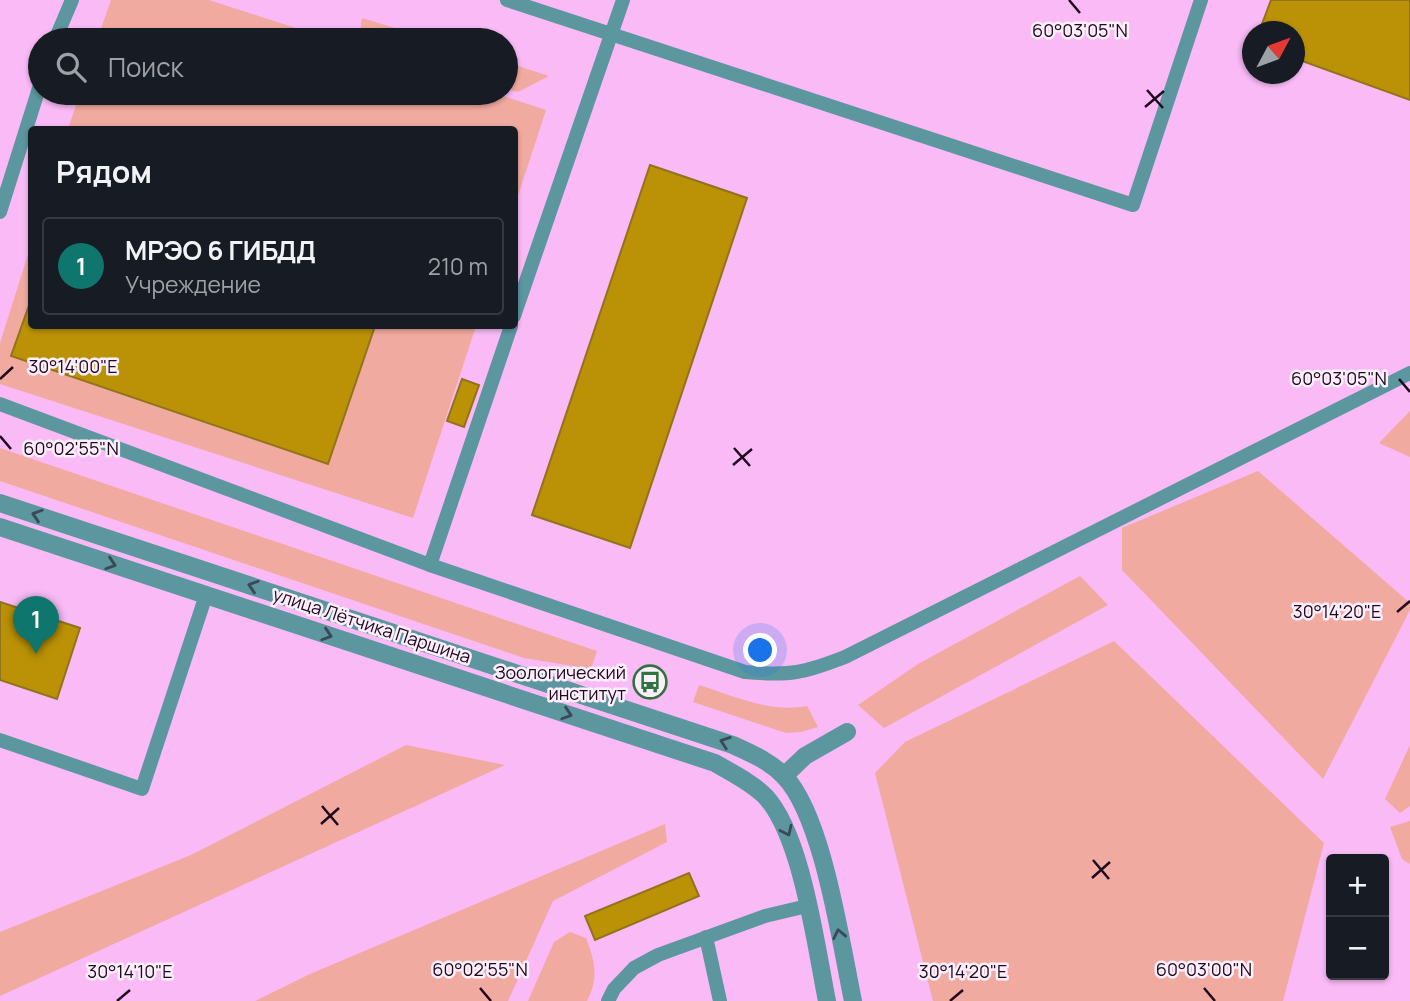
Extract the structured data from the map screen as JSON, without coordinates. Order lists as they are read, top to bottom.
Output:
{
  "streets": {
    "street": ["улица Лётчика Паршина"]
  },
  "places": {
    "bus stop": ["Зоологический институт"]
  },
  "north": "top right",
  "page": {
    "search": "Поиск",
    "heading": "Рядом",
    "list": [
      {
        "mark": "1",
        "name": "МРЭО 6 ГИБДД",
        "note": "Учреждение",
        "value": "210 m"
      }
    ],
    "pins": "1",
    "map_buttons": ["+", "−"]
  },
  "coordinates": [
    "60°03'05\"N",
    "30°14'00\"E",
    "60°02'55\"N",
    "30°14'20\"E",
    "60°03'00\"N",
    "30°14'10\"E"
  ]
}
